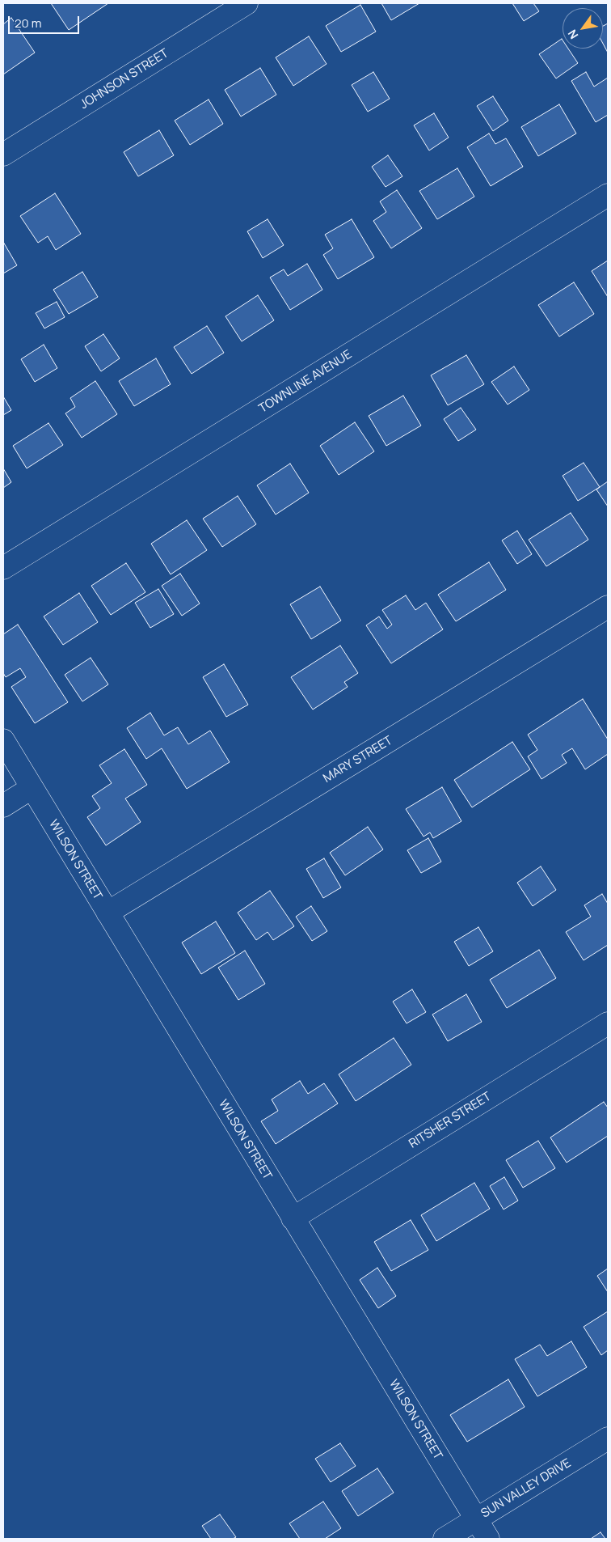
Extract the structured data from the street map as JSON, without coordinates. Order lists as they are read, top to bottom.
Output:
{
  "streets": {
    "street": [
      "JOHNSON STREET",
      "TOWNLINE AVENUE",
      "MARY STREET",
      "WILSON STREET",
      "RITSHER STREET",
      "SUN VALLEY DRIVE"
    ]
  },
  "crossings": [
    ["MARY STREET", "WILSON STREET"],
    ["WILSON STREET", "RITSHER STREET"],
    ["WILSON STREET", "SUN VALLEY DRIVE"]
  ],
  "scale_bar": "20 m",
  "north": "bottom left"
}
